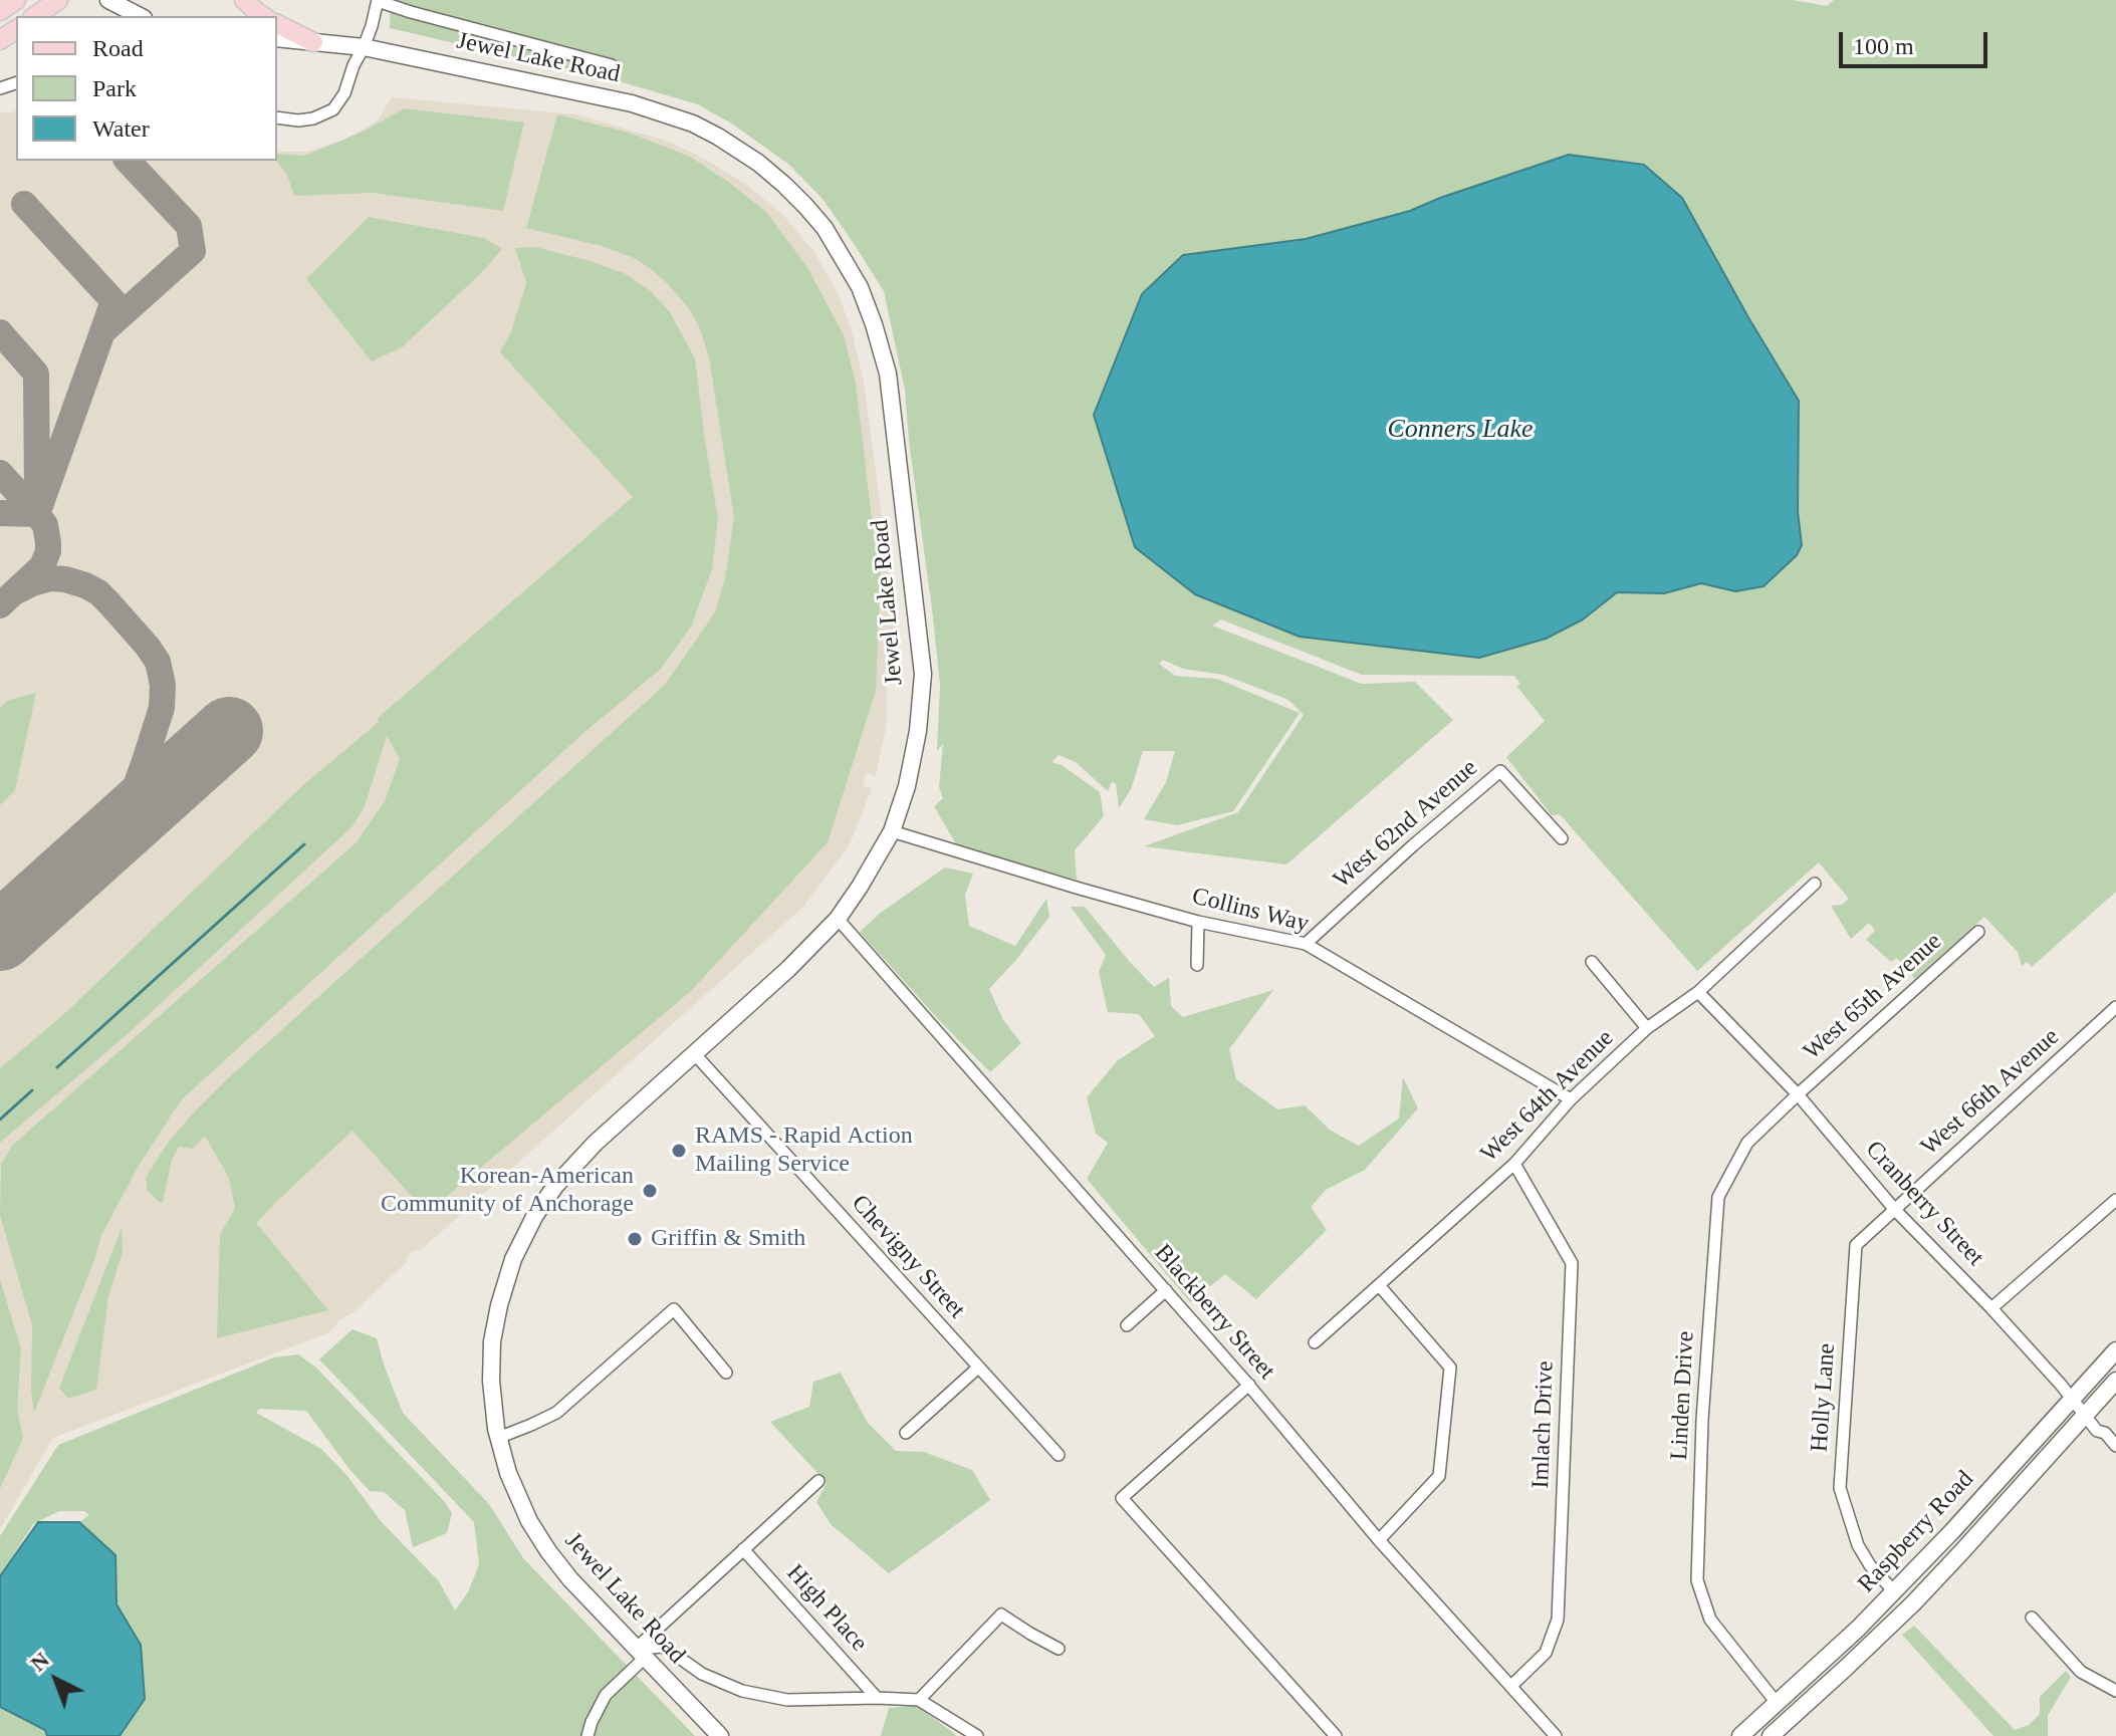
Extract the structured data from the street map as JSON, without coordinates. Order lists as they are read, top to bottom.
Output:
{
  "streets": {
    "main road": ["Jewel Lake Road", "Raspberry Road"],
    "street": [
      "West 62nd Avenue",
      "Collins Way",
      "West 65th Avenue",
      "West 66th Avenue",
      "West 64th Avenue",
      "Cranberry Street",
      "Chevigny Street",
      "Blackberry Street",
      "Linden Drive",
      "Holly Lane",
      "Imlach Drive",
      "High Place"
    ]
  },
  "crossings": [
    ["Jewel Lake Road", "Collins Way"],
    ["Jewel Lake Road", "Chevigny Street"],
    ["Jewel Lake Road", "Blackberry Street"],
    ["West 62nd Avenue", "Collins Way"],
    ["Collins Way", "West 64th Avenue"],
    ["West 65th Avenue", "Cranberry Street"],
    ["West 65th Avenue", "Linden Drive"],
    ["West 66th Avenue", "Cranberry Street"],
    ["West 66th Avenue", "Holly Lane"],
    ["West 64th Avenue", "Cranberry Street"],
    ["West 64th Avenue", "Imlach Drive"],
    ["Cranberry Street", "Linden Drive"],
    ["Cranberry Street", "Holly Lane"],
    ["Cranberry Street", "Raspberry Road"],
    ["Blackberry Street", "Imlach Drive"],
    ["Linden Drive", "Raspberry Road"],
    ["Holly Lane", "Raspberry Road"]
  ],
  "water": ["Conners Lake"],
  "places": ["RAMS - Rapid Action Mailing Service", "Korean-American Community of Anchorage", "Griffin & Smith"],
  "legend": ["Road", "Park", "Water"],
  "scale_bar": "100 m",
  "north": "top left"
}
